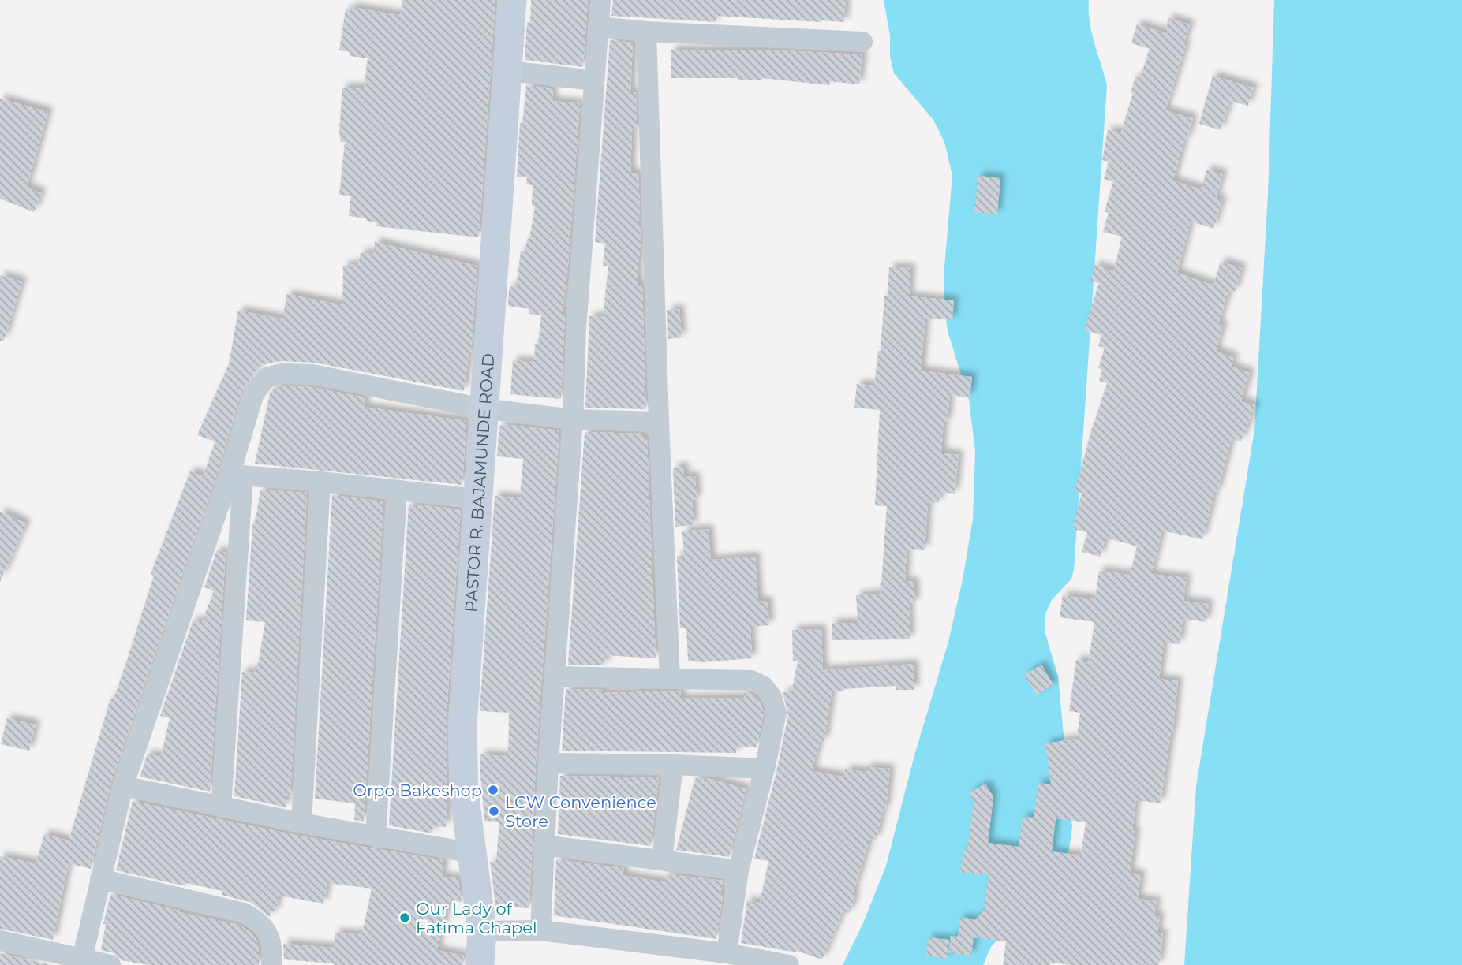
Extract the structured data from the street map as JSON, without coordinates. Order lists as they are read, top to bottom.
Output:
{
  "streets": {
    "street": ["PASTOR R. BAJAMUNDE ROAD"]
  },
  "places": ["Orpo Bakeshop", "LCW Convenience Store", "Our Lady of Fatima Chapel"]
}
